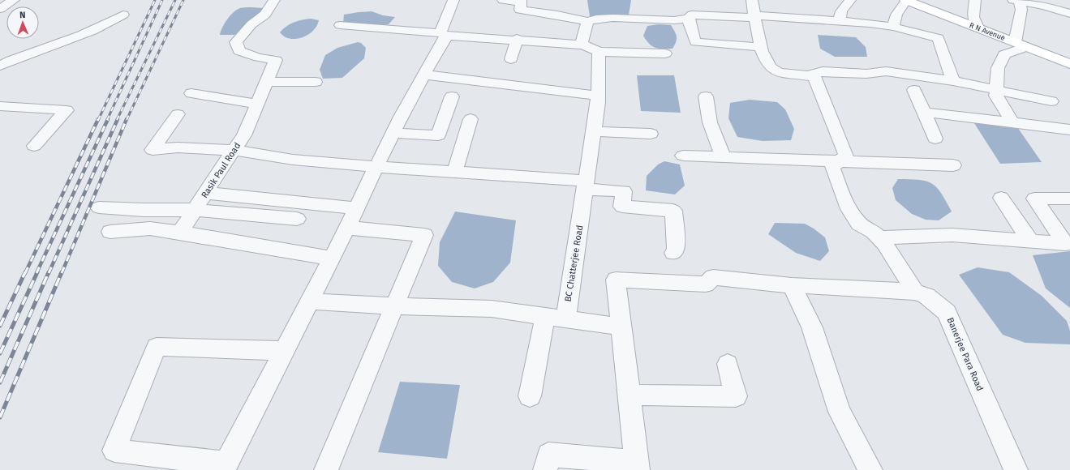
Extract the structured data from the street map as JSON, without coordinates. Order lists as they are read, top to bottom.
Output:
{
  "streets": {
    "main road": ["R N Avenue"],
    "street": ["Rasik Paul Road", "BC Chatterjee Road", "Banerjee Para Road"]
  },
  "north": "top"
}
